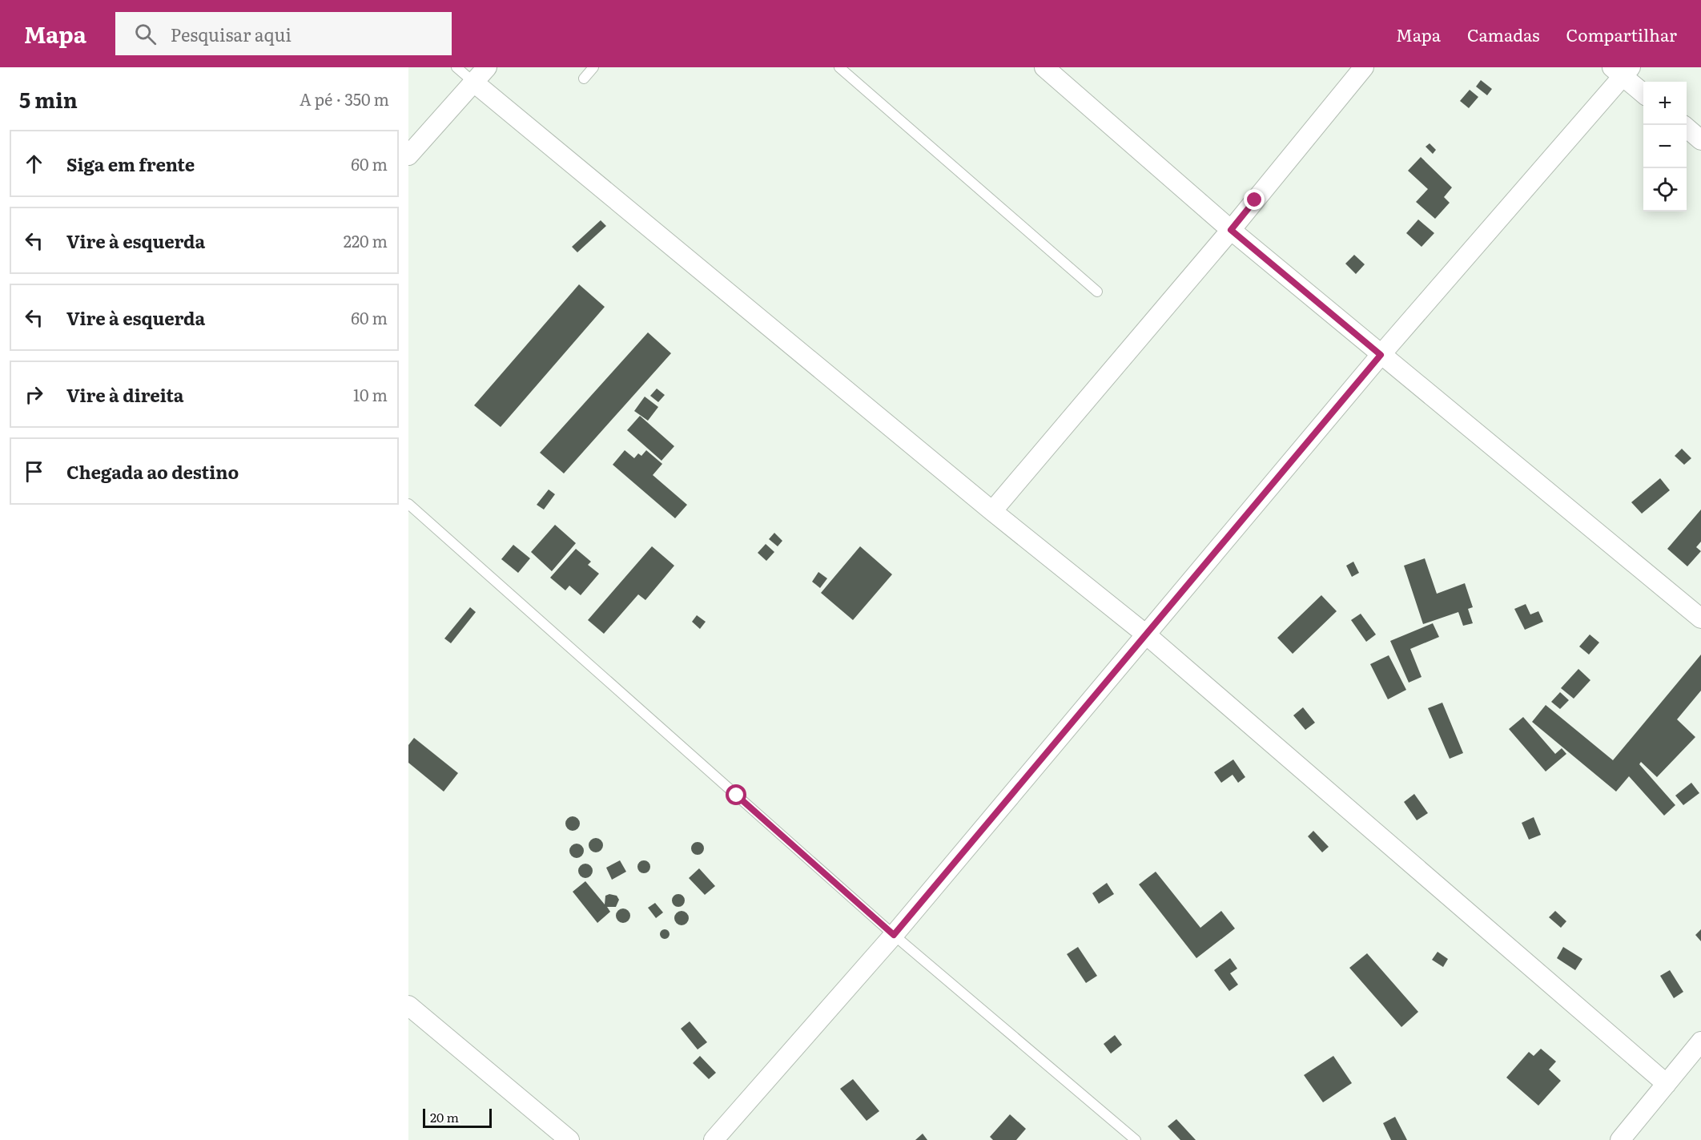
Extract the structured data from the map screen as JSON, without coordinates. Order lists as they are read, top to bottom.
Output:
{
  "scale_bar": "20 m",
  "page": {
    "header": "Mapa",
    "search": "Pesquisar aqui",
    "nav": ["Mapa", "Camadas", "Compartilhar"],
    "heading": ["5 min", "A pé · 350 m"],
    "map_buttons": ["+", "−"],
    "list": [
      ["Siga em frente", "60 m"],
      ["Vire à esquerda", "220 m"],
      ["Vire à esquerda", "60 m"],
      ["Vire à direita", "10 m"],
      "Chegada ao destino"
    ],
    "scale": "20 m"
  }
}
